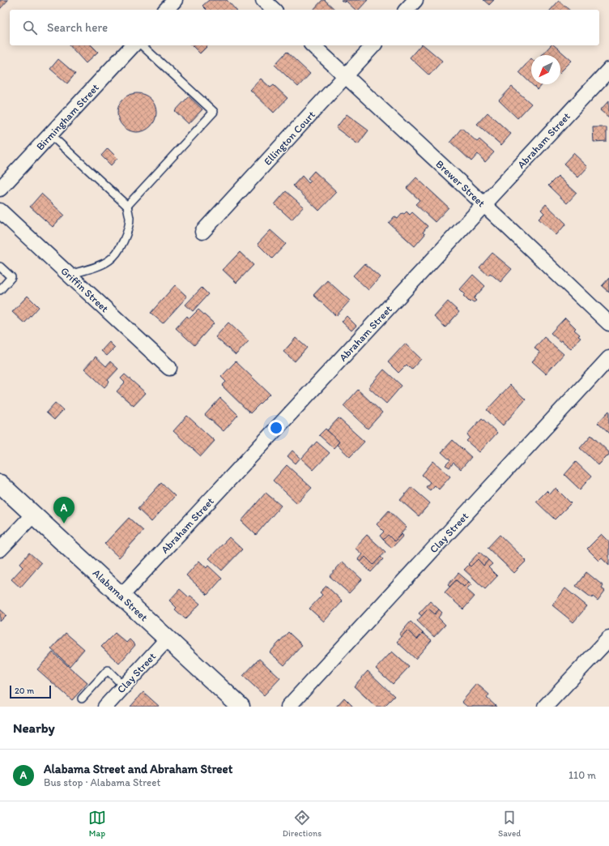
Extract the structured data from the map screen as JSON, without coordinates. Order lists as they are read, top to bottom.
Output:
{
  "streets": {
    "street": [
      "Birmingham Street",
      "Ellington Court",
      "Abraham Street",
      "Brewer Street",
      "Griffin Street",
      "Clay Street",
      "Alabama Street"
    ]
  },
  "crossings": [
    ["Ellington Court", "Brewer Street"],
    ["Abraham Street", "Brewer Street"],
    ["Abraham Street", "Alabama Street"],
    ["Clay Street", "Alabama Street"]
  ],
  "scale_bar": "20 m",
  "north": "bottom left",
  "page": {
    "search": "Search here",
    "pins": "A",
    "scale": "20 m",
    "heading": "Nearby",
    "list": [
      {
        "mark": "A",
        "name": "Alabama Street and Abraham Street",
        "note": "Bus stop · Alabama Street",
        "value": "110 m"
      }
    ],
    "nav": ["Map", "Directions", "Saved"]
  }
}
